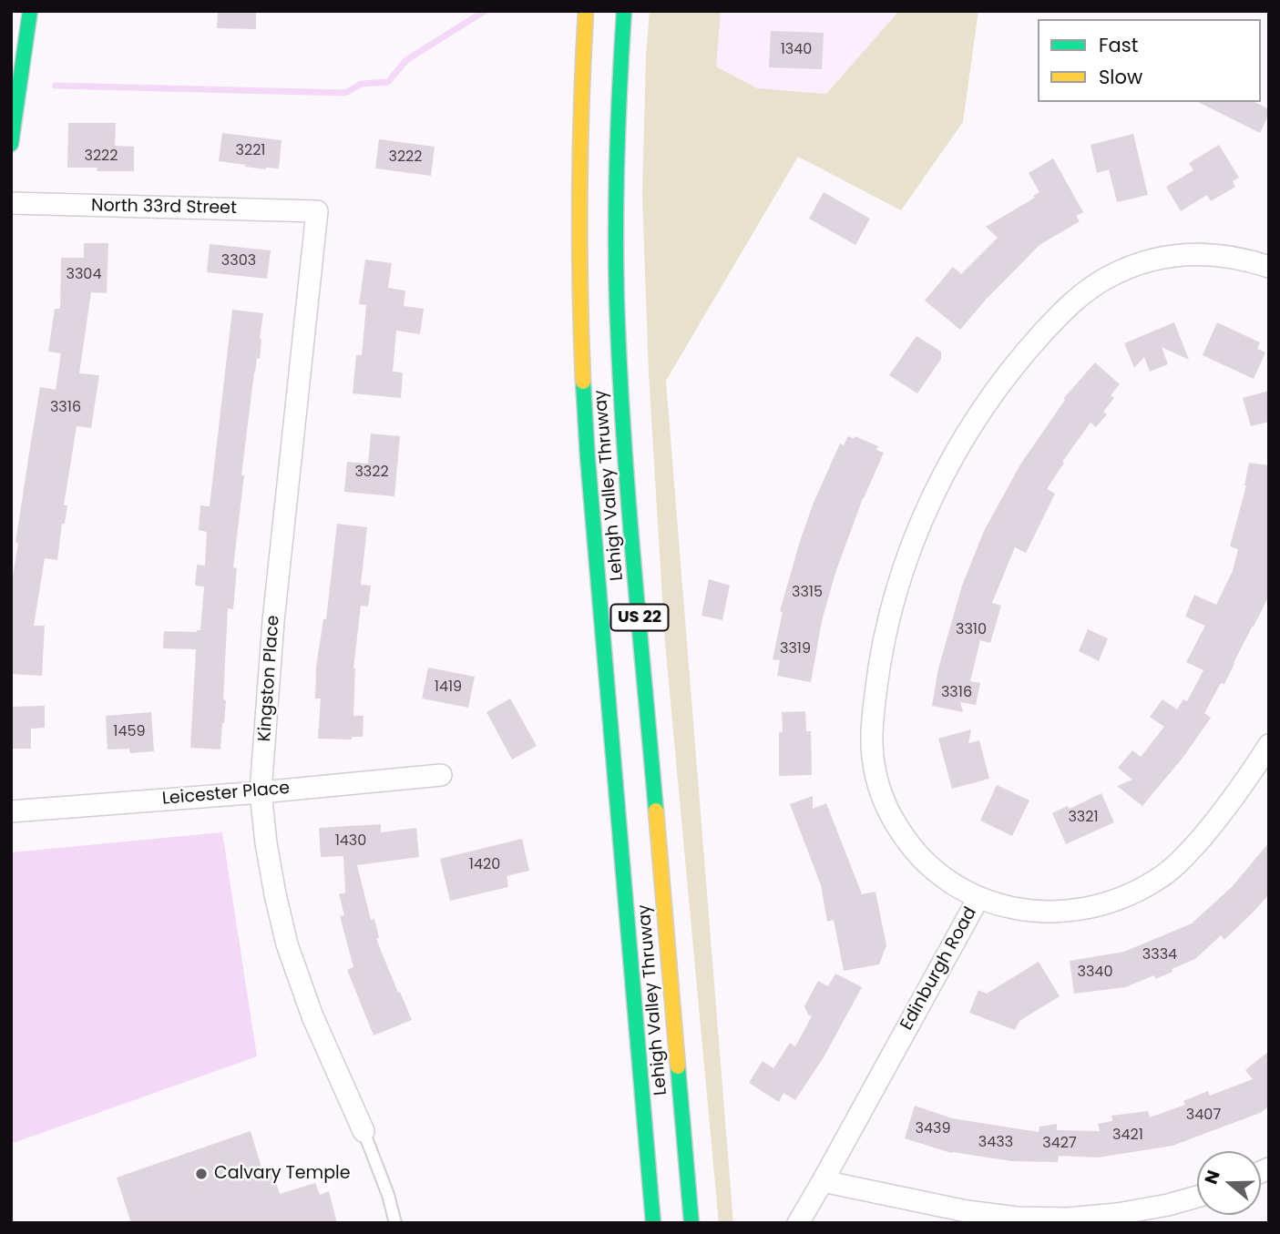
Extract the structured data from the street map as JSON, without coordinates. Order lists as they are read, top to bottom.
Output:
{
  "streets": {
    "main road": ["Lehigh Valley Thruway", "US 22"],
    "street": [
      "North 33rd Street",
      "Kingston Place",
      "Leicester Place",
      "Edinburgh Road"
    ]
  },
  "crossings": [
    ["North 33rd Street", "Kingston Place"],
    ["Kingston Place", "Leicester Place"]
  ],
  "places": ["Calvary Temple"],
  "house_numbers": [
    "1340",
    "3221",
    "3222",
    "3222",
    "3303",
    "3304",
    "3316",
    "3322",
    "3315",
    "3310",
    "3319",
    "1419",
    "3316",
    "1459",
    "3321",
    "1430",
    "1420",
    "3334",
    "3340",
    "3407",
    "3439",
    "3421",
    "3433",
    "3427"
  ],
  "legend": ["Fast", "Slow"],
  "north": "left"
}
